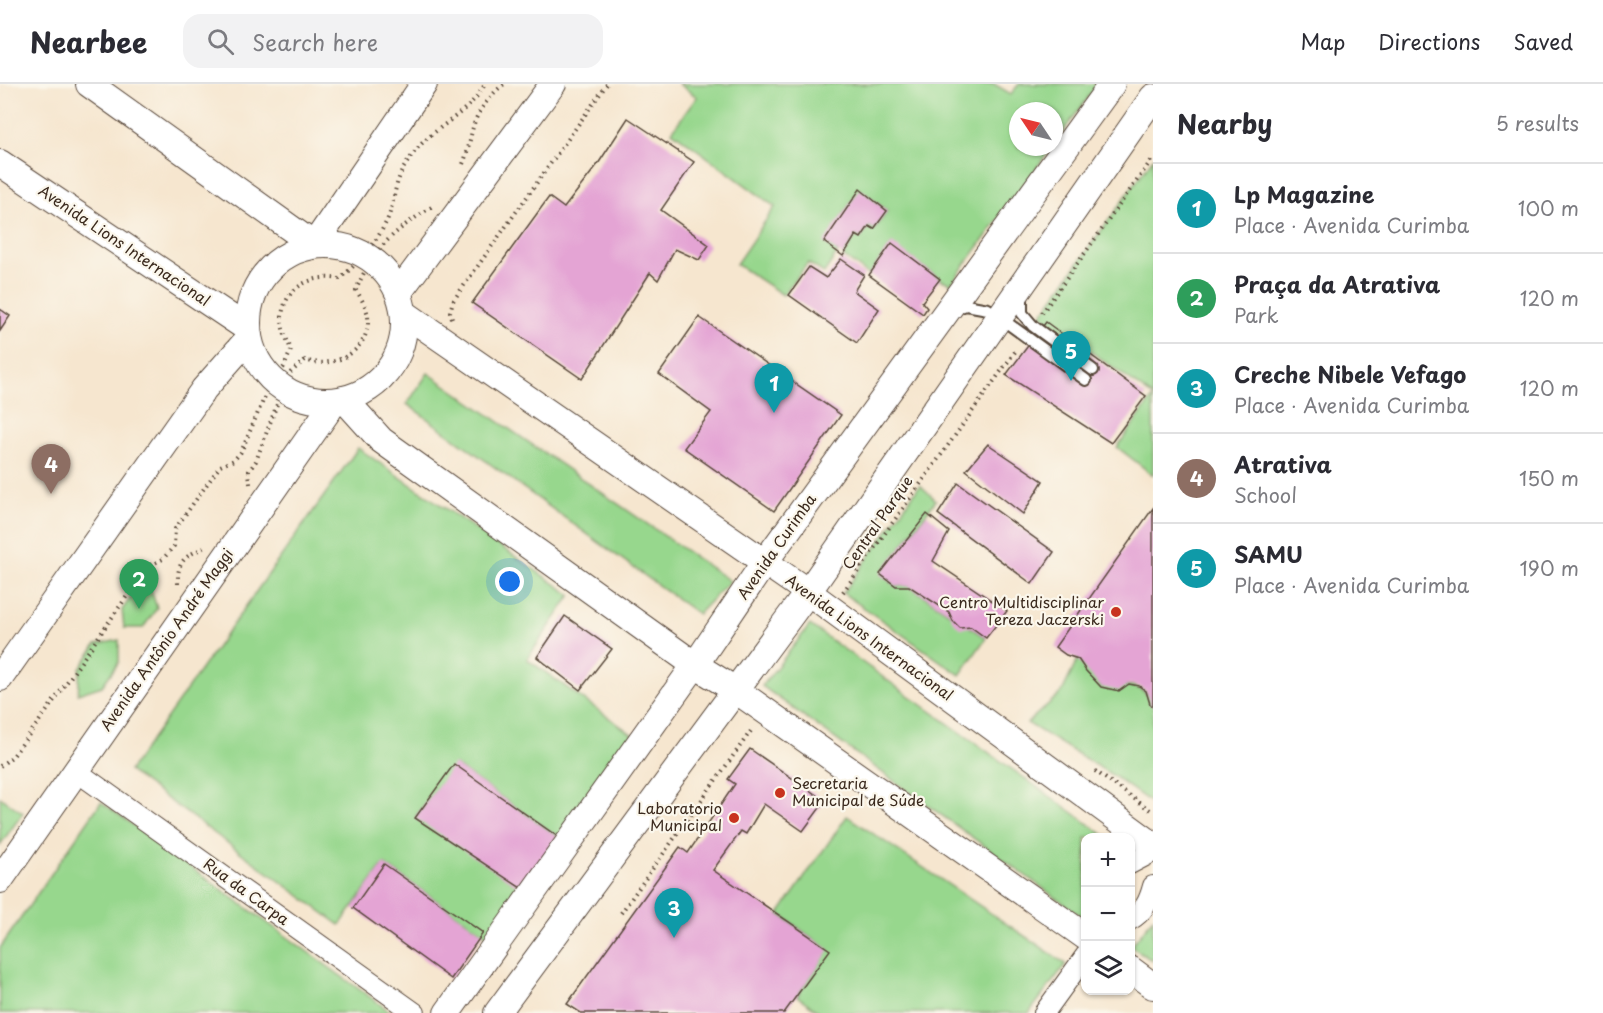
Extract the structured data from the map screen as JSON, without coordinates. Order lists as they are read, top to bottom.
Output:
{
  "streets": {
    "street": [
      "Avenida Lions Internacional",
      "Avenida Curimba",
      "Avenida Antônio André Maggi",
      "Rua da Carpa"
    ],
    "path": ["Central Parque"]
  },
  "crossings": [
    ["Avenida Lions Internacional", "Avenida Curimba"],
    ["Avenida Antônio André Maggi", "Rua da Carpa"]
  ],
  "places": ["Centro Multidisciplinar Tereza Jaczerski", "Secretaria Municipal de Súde", "Laboratorio Municipal"],
  "north": "top left",
  "page": {
    "header": "Nearbee",
    "search": "Search here",
    "nav": ["Map", "Directions", "Saved"],
    "heading": ["Nearby", "5 results"],
    "list": [
      {
        "mark": "1",
        "name": "Lp Magazine",
        "note": "Place · Avenida Curimba",
        "value": "100 m"
      },
      {
        "mark": "2",
        "name": "Praça da Atrativa",
        "note": "Park",
        "value": "120 m"
      },
      {
        "mark": "3",
        "name": "Creche Nibele Vefago",
        "note": "Place · Avenida Curimba",
        "value": "120 m"
      },
      {
        "mark": "4",
        "name": "Atrativa",
        "note": "School",
        "value": "150 m"
      },
      {
        "mark": "5",
        "name": "SAMU",
        "note": "Place · Avenida Curimba",
        "value": "190 m"
      }
    ],
    "pins": [
      "5",
      "1",
      "4",
      "2",
      "3"
    ],
    "map_buttons": ["+", "−"]
  }
}
